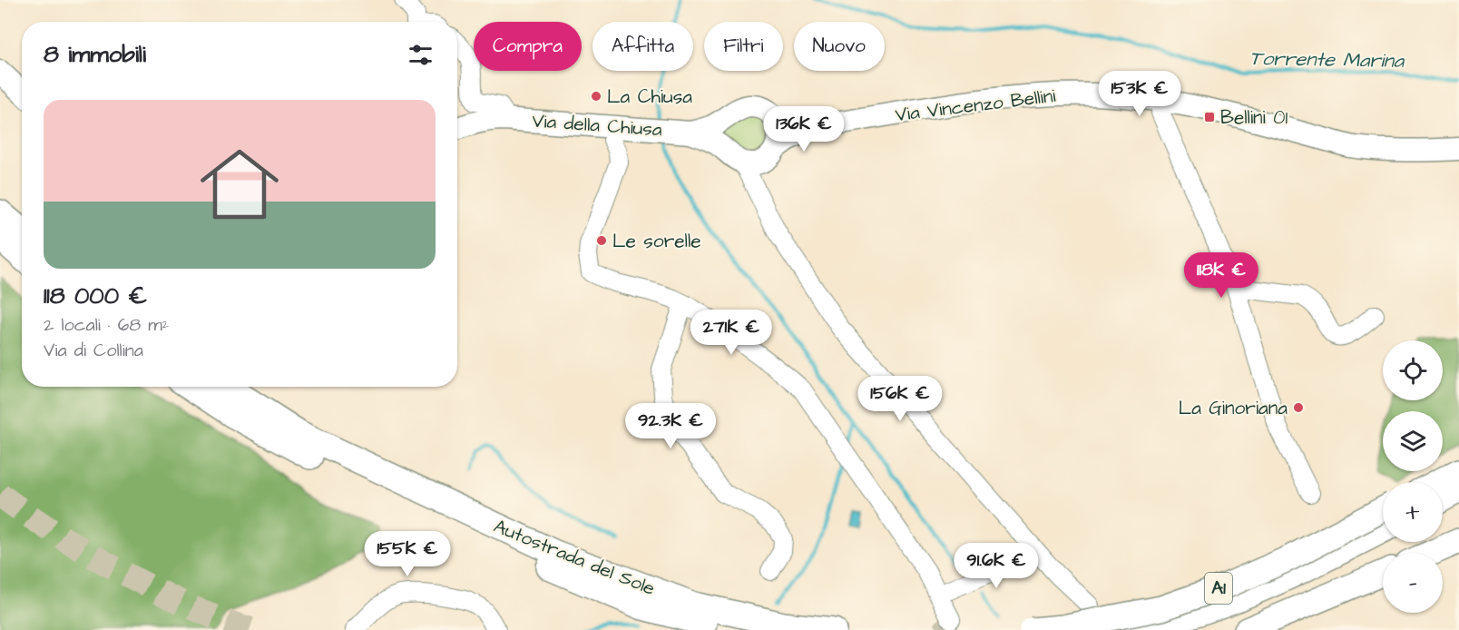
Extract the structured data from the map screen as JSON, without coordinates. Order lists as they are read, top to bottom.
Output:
{
  "streets": {
    "highway": ["Autostrada del Sole", "A1"],
    "main road": ["Via Vincenzo Bellini", "Via della Chiusa"]
  },
  "crossings": [
    ["Via Vincenzo Bellini", "Via della Chiusa"]
  ],
  "water": ["Torrente Marina"],
  "places": {
    "other": ["La Chiusa", "Le sorelle", "La Ginoriana"],
    "transit": ["Bellini 01"]
  },
  "page": {
    "chip": [
      "Compra",
      "Affitta",
      "Filtri",
      "Nuovo"
    ],
    "heading": "8 immobili",
    "price": [
      "153K €",
      "136K €",
      "118K €",
      "271K €",
      "156K €",
      "92.3K €",
      "155K €",
      "91.6K €"
    ],
    "list": [
      {
        "name": "118 000 €",
        "note": "2 locali · 68 m² · Via di Collina"
      }
    ],
    "map_buttons": ["+", "−"]
  }
}
